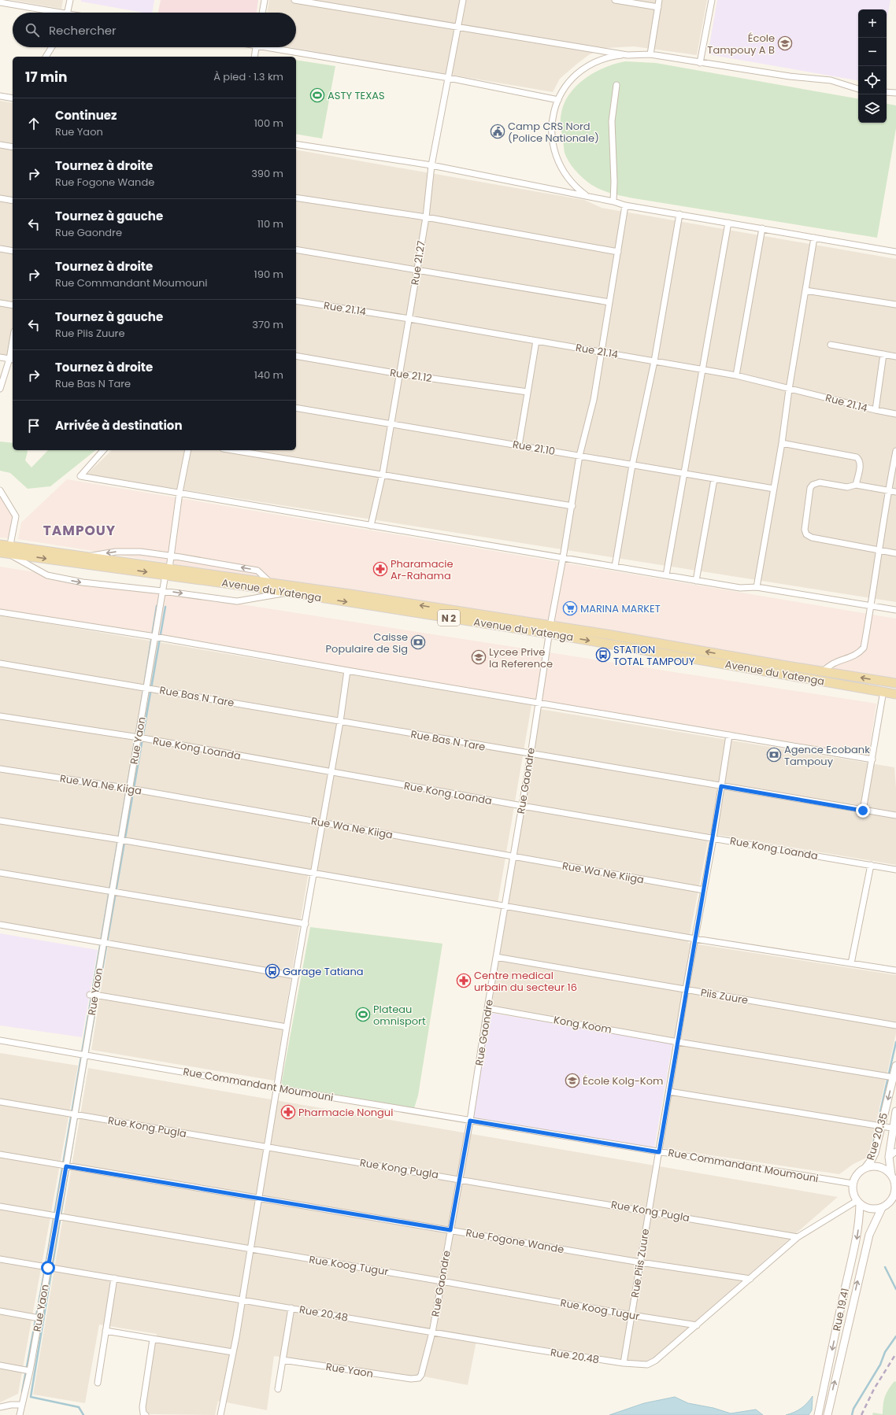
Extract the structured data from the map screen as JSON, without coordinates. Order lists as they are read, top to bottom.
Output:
{
  "streets": {
    "main road": [
      "Avenue du Yatenga",
      "N 2",
      "Rue 20.35",
      "Rue 19.41"
    ],
    "street": [
      "Rue 21.27",
      "Rue 21.14",
      "Rue 21.12",
      "Rue 21.10",
      "Rue Bas N Tare",
      "Rue Yaon",
      "Rue Kong Loanda",
      "Rue Gaondre",
      "Rue Wa Ne Kiiga",
      "Piis Zuure",
      "Kong Koom",
      "Rue Commandant Moumouni",
      "Rue Kong Pugla",
      "Rue Fogone Wande",
      "Rue Piis Zuure",
      "Rue Koog Tugur",
      "Rue 20.48"
    ]
  },
  "crossings": [
    ["Rue 21.27", "Rue 21.14"],
    ["Rue 21.27", "Rue 21.12"],
    ["Rue 21.27", "Rue 21.10"],
    ["Rue 21.14", "Rue Gaondre"],
    ["Rue 21.10", "Rue Gaondre"],
    ["Avenue du Yatenga", "Rue Yaon"],
    ["Avenue du Yatenga", "Rue Gaondre"],
    ["Rue Bas N Tare", "Rue Yaon"],
    ["Rue Bas N Tare", "Rue Gaondre"],
    ["Rue Bas N Tare", "Rue Piis Zuure"],
    ["Rue Yaon", "Rue Kong Loanda"],
    ["Rue Yaon", "Rue Gaondre"],
    ["Rue Yaon", "Rue Wa Ne Kiiga"],
    ["Rue Yaon", "Rue Commandant Moumouni"],
    ["Rue Yaon", "Rue Kong Pugla"],
    ["Rue Yaon", "Rue Fogone Wande"],
    ["Rue Yaon", "Rue Koog Tugur"],
    ["Rue Yaon", "Rue 20.48"],
    ["Rue Kong Loanda", "Rue Gaondre"],
    ["Rue Kong Loanda", "Rue Piis Zuure"],
    ["Rue Gaondre", "Rue Wa Ne Kiiga"],
    ["Rue Gaondre", "Piis Zuure"],
    ["Rue Gaondre", "Kong Koom"],
    ["Rue Gaondre", "Rue Commandant Moumouni"],
    ["Rue Gaondre", "Rue Kong Pugla"],
    ["Rue Gaondre", "Rue Fogone Wande"],
    ["Rue Gaondre", "Rue Koog Tugur"],
    ["Rue Gaondre", "Rue 20.48"],
    ["Rue Wa Ne Kiiga", "Rue Piis Zuure"],
    ["Piis Zuure", "Rue Piis Zuure"],
    ["Kong Koom", "Rue 20.35"],
    ["Kong Koom", "Rue Piis Zuure"],
    ["Rue Commandant Moumouni", "Rue 20.35"],
    ["Rue Commandant Moumouni", "Rue Piis Zuure"],
    ["Rue Commandant Moumouni", "Rue 19.41"],
    ["Rue Kong Pugla", "Rue Piis Zuure"],
    ["Rue 20.35", "Rue 19.41"],
    ["Rue Fogone Wande", "Rue Piis Zuure"],
    ["Rue Piis Zuure", "Rue Koog Tugur"],
    ["Rue Piis Zuure", "Rue 20.48"],
    ["Rue Koog Tugur", "Rue 20.48"]
  ],
  "districts": ["TAMPOUY"],
  "places": {
    "school or university": ["École Tampouy A B", "Lycee Prive la Reference", "École Kolg-Kom"],
    "sports": ["ASTY TEXAS", "Plateau omnisport"],
    "public building": ["Camp CRS Nord (Police Nationale)"],
    "pharmacy": ["Pharamacie Ar-Rahama", "Centre medical urbain du secteur 16", "Pharmacie Nongui"],
    "supermarket": ["MARINA MARKET"],
    "bank": ["Caisse Populaire de Sig", "Agence Ecobank Tampouy"],
    "bus stop": ["STATION TOTAL TAMPOUY", "Garage Tatiana"]
  },
  "page": {
    "map_buttons": ["+", "−"],
    "search": "Rechercher",
    "heading": ["17 min", "À pied · 1.3 km"],
    "list": [
      ["Continuez", "Rue Yaon", "100 m"],
      ["Tournez à droite", "Rue Fogone Wande", "390 m"],
      ["Tournez à gauche", "Rue Gaondre", "110 m"],
      ["Tournez à droite", "Rue Commandant Moumouni", "190 m"],
      ["Tournez à gauche", "Rue Piis Zuure", "370 m"],
      ["Tournez à droite", "Rue Bas N Tare", "140 m"],
      "Arrivée à destination"
    ]
  }
}
